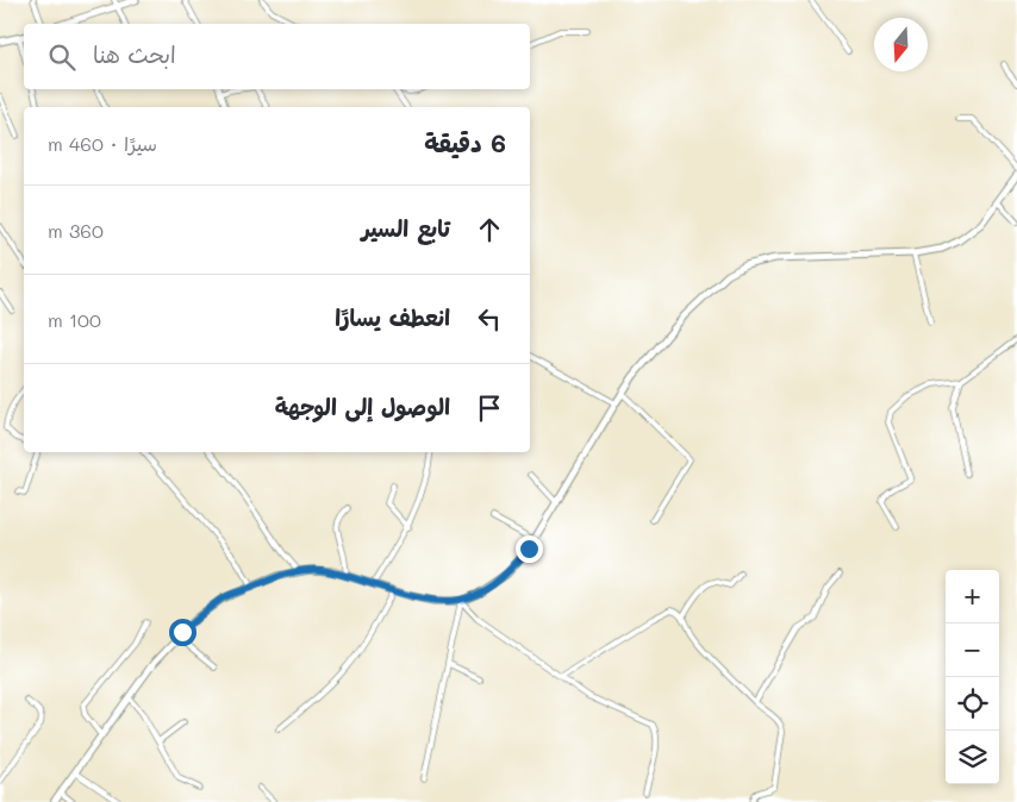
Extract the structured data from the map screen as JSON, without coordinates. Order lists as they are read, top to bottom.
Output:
{
  "north": "bottom",
  "page": {
    "search": "ابحث هنا",
    "heading": ["6 دقيقة", "سيرًا · 460 m"],
    "list": [
      ["تابع السير", "360 m"],
      ["انعطف يسارًا", "100 m"],
      "الوصول إلى الوجهة"
    ],
    "map_buttons": ["+", "−"]
  }
}
